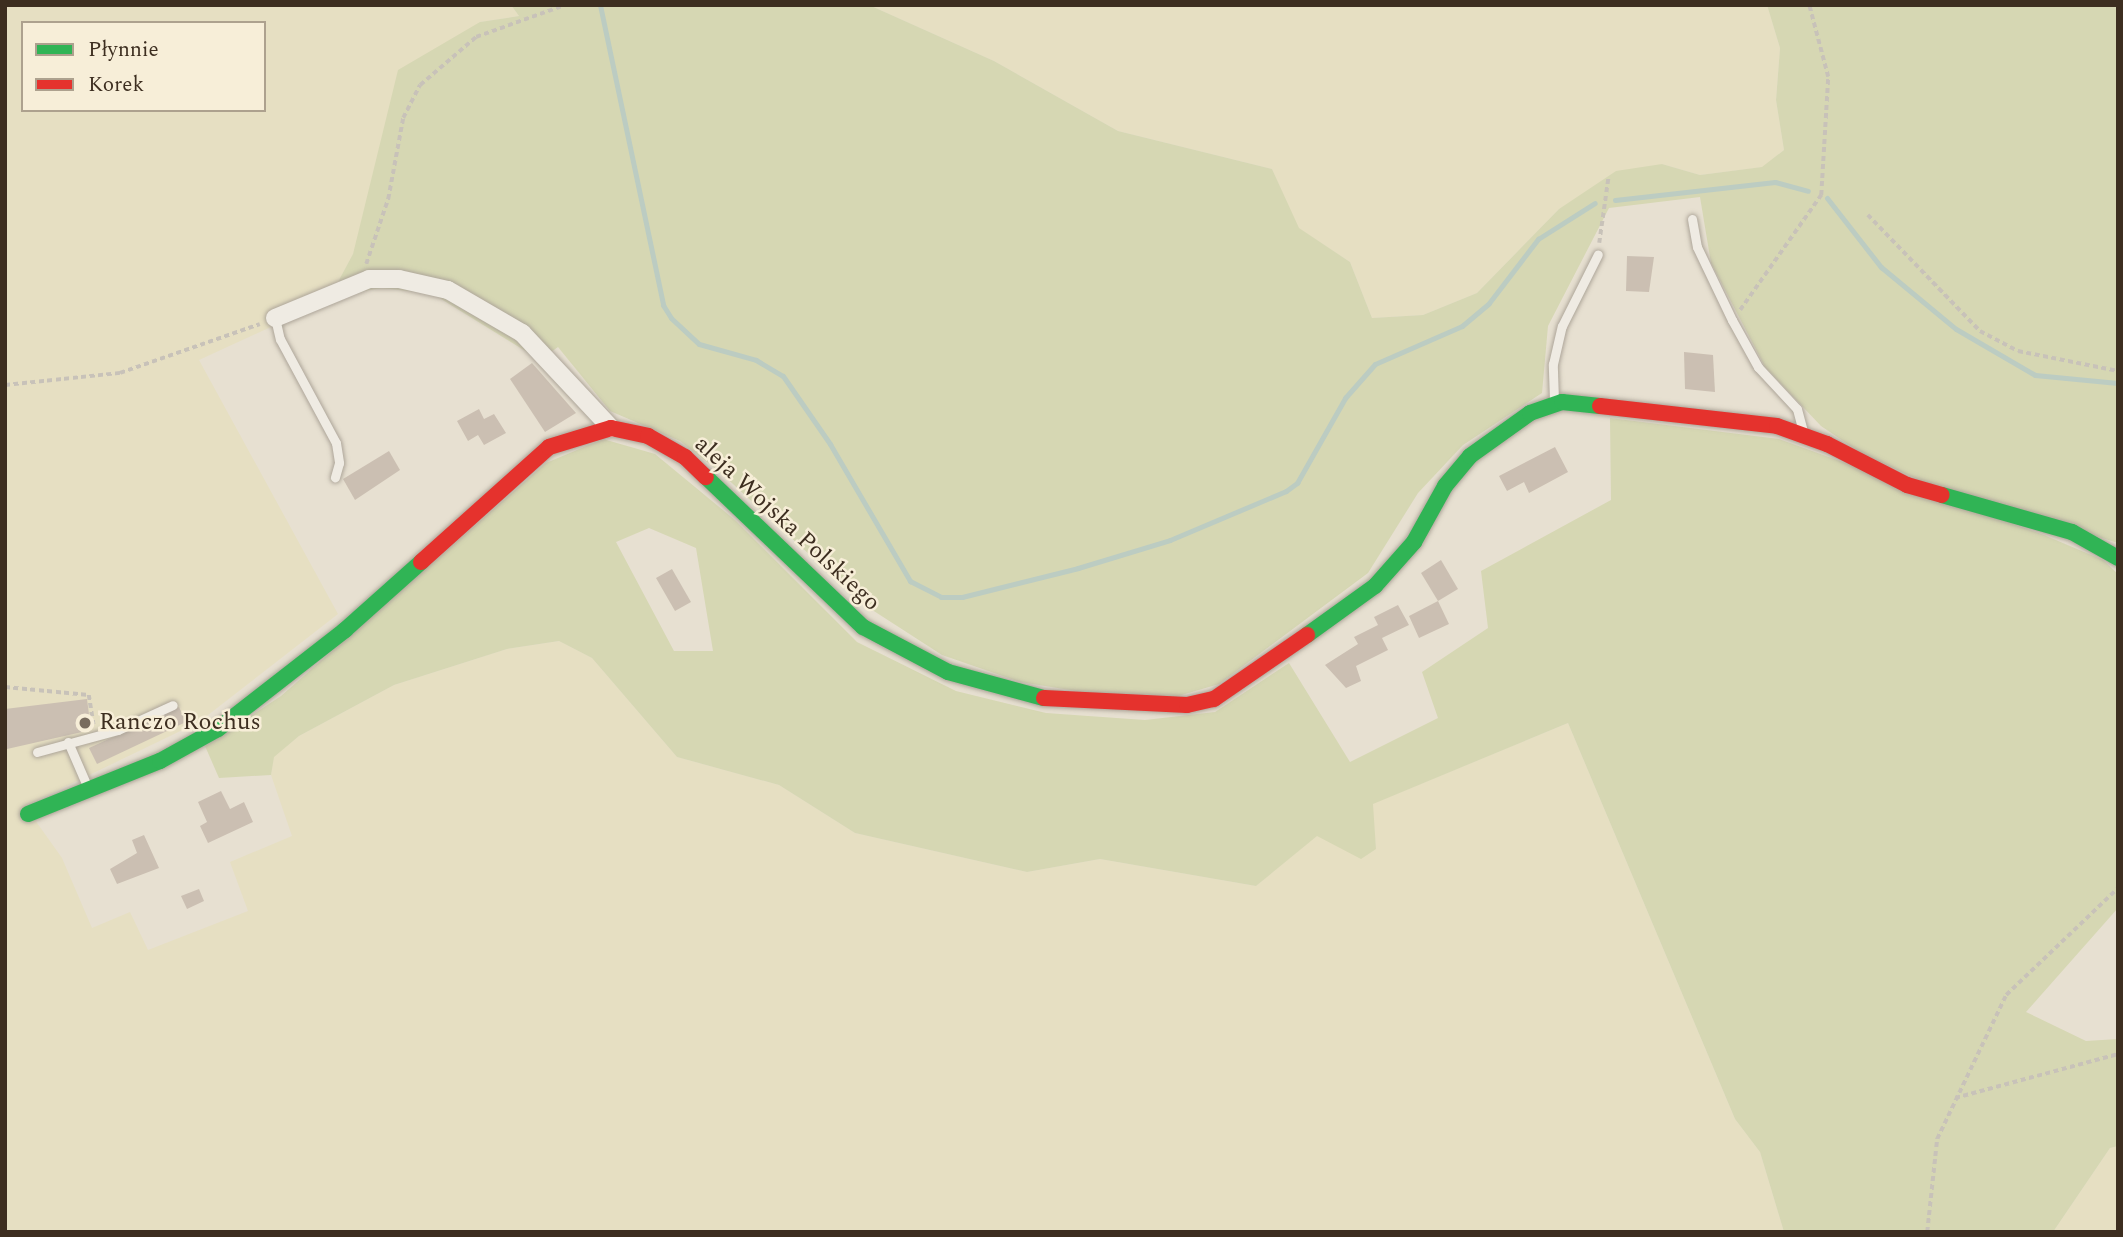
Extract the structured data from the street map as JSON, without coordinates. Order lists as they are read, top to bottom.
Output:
{
  "streets": {
    "street": ["aleja Wojska Polskiego"]
  },
  "places": ["Ranczo Rochus"],
  "legend": ["Płynnie", "Korek"]
}
